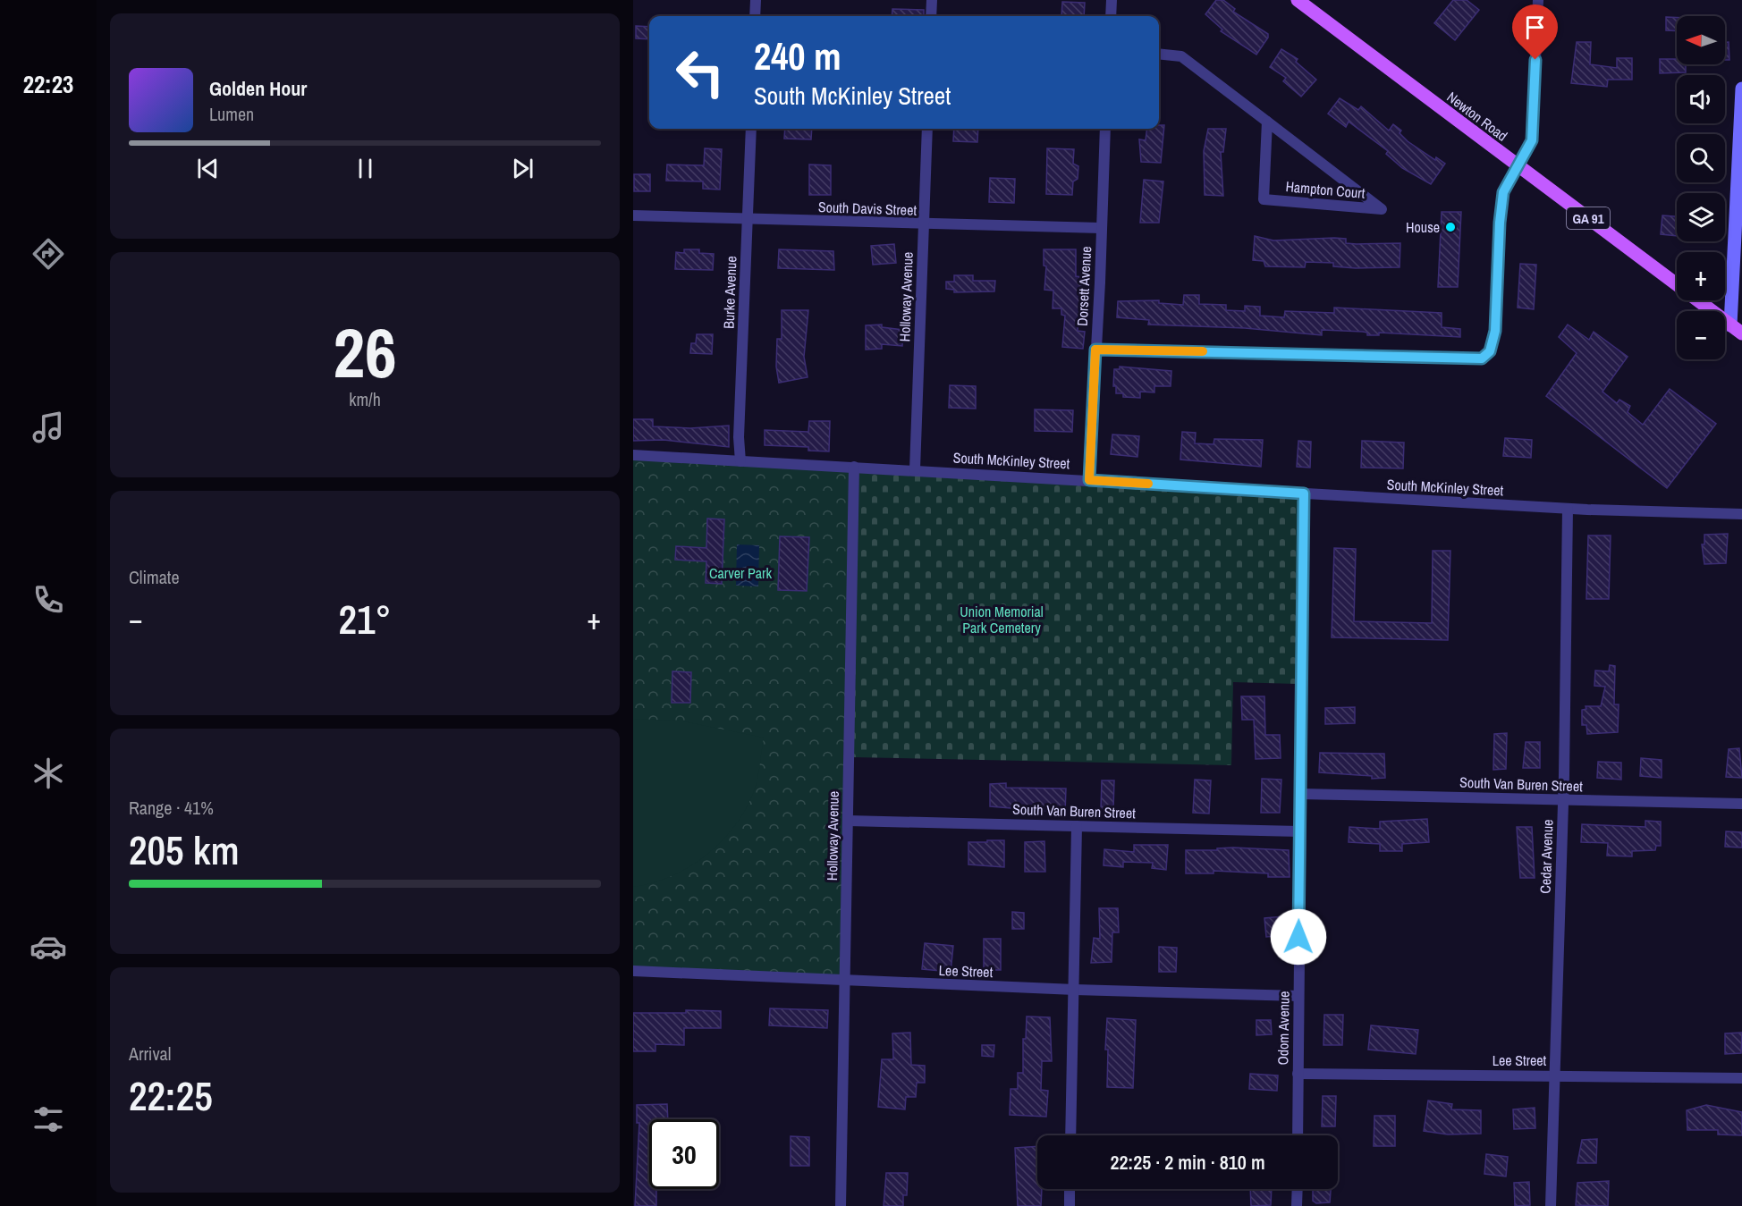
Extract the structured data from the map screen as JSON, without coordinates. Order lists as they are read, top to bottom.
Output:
{
  "streets": {
    "main road": ["Newton Road", "GA 91"],
    "street": [
      "Hampton Court",
      "South Davis Street",
      "Dorsett Avenue",
      "Burke Avenue",
      "Holloway Avenue",
      "South McKinley Street",
      "South Van Buren Street",
      "Cedar Avenue",
      "Lee Street",
      "Odom Avenue"
    ]
  },
  "crossings": [
    ["South Davis Street", "Dorsett Avenue"],
    ["South Davis Street", "Burke Avenue"],
    ["South Davis Street", "Holloway Avenue"],
    ["Dorsett Avenue", "South McKinley Street"],
    ["Burke Avenue", "South McKinley Street"],
    ["Holloway Avenue", "South McKinley Street"],
    ["Holloway Avenue", "South Van Buren Street"],
    ["Holloway Avenue", "Lee Street"],
    ["South McKinley Street", "Cedar Avenue"],
    ["South McKinley Street", "Odom Avenue"],
    ["South Van Buren Street", "Cedar Avenue"],
    ["South Van Buren Street", "Odom Avenue"],
    ["Cedar Avenue", "Lee Street"],
    ["Lee Street", "Odom Avenue"]
  ],
  "parks": ["Carver Park", "Union Memorial Park Cemetery"],
  "places": ["House"],
  "north": "left",
  "page": {
    "tabs": "22:23",
    "map_buttons": ["+", "−"],
    "turn": ["240 m", "South McKinley Street"],
    "song": ["Golden Hour", "Lumen"],
    "tile": [
      ["26", "km/h"],
      "Climate",
      ["Range · 41%", "205 km"],
      ["Arrival", "22:25"]
    ],
    "heat": ["−", "21°", "+"],
    "limit": "30",
    "trip": "22:25 · 2 min · 810 m"
  }
}
